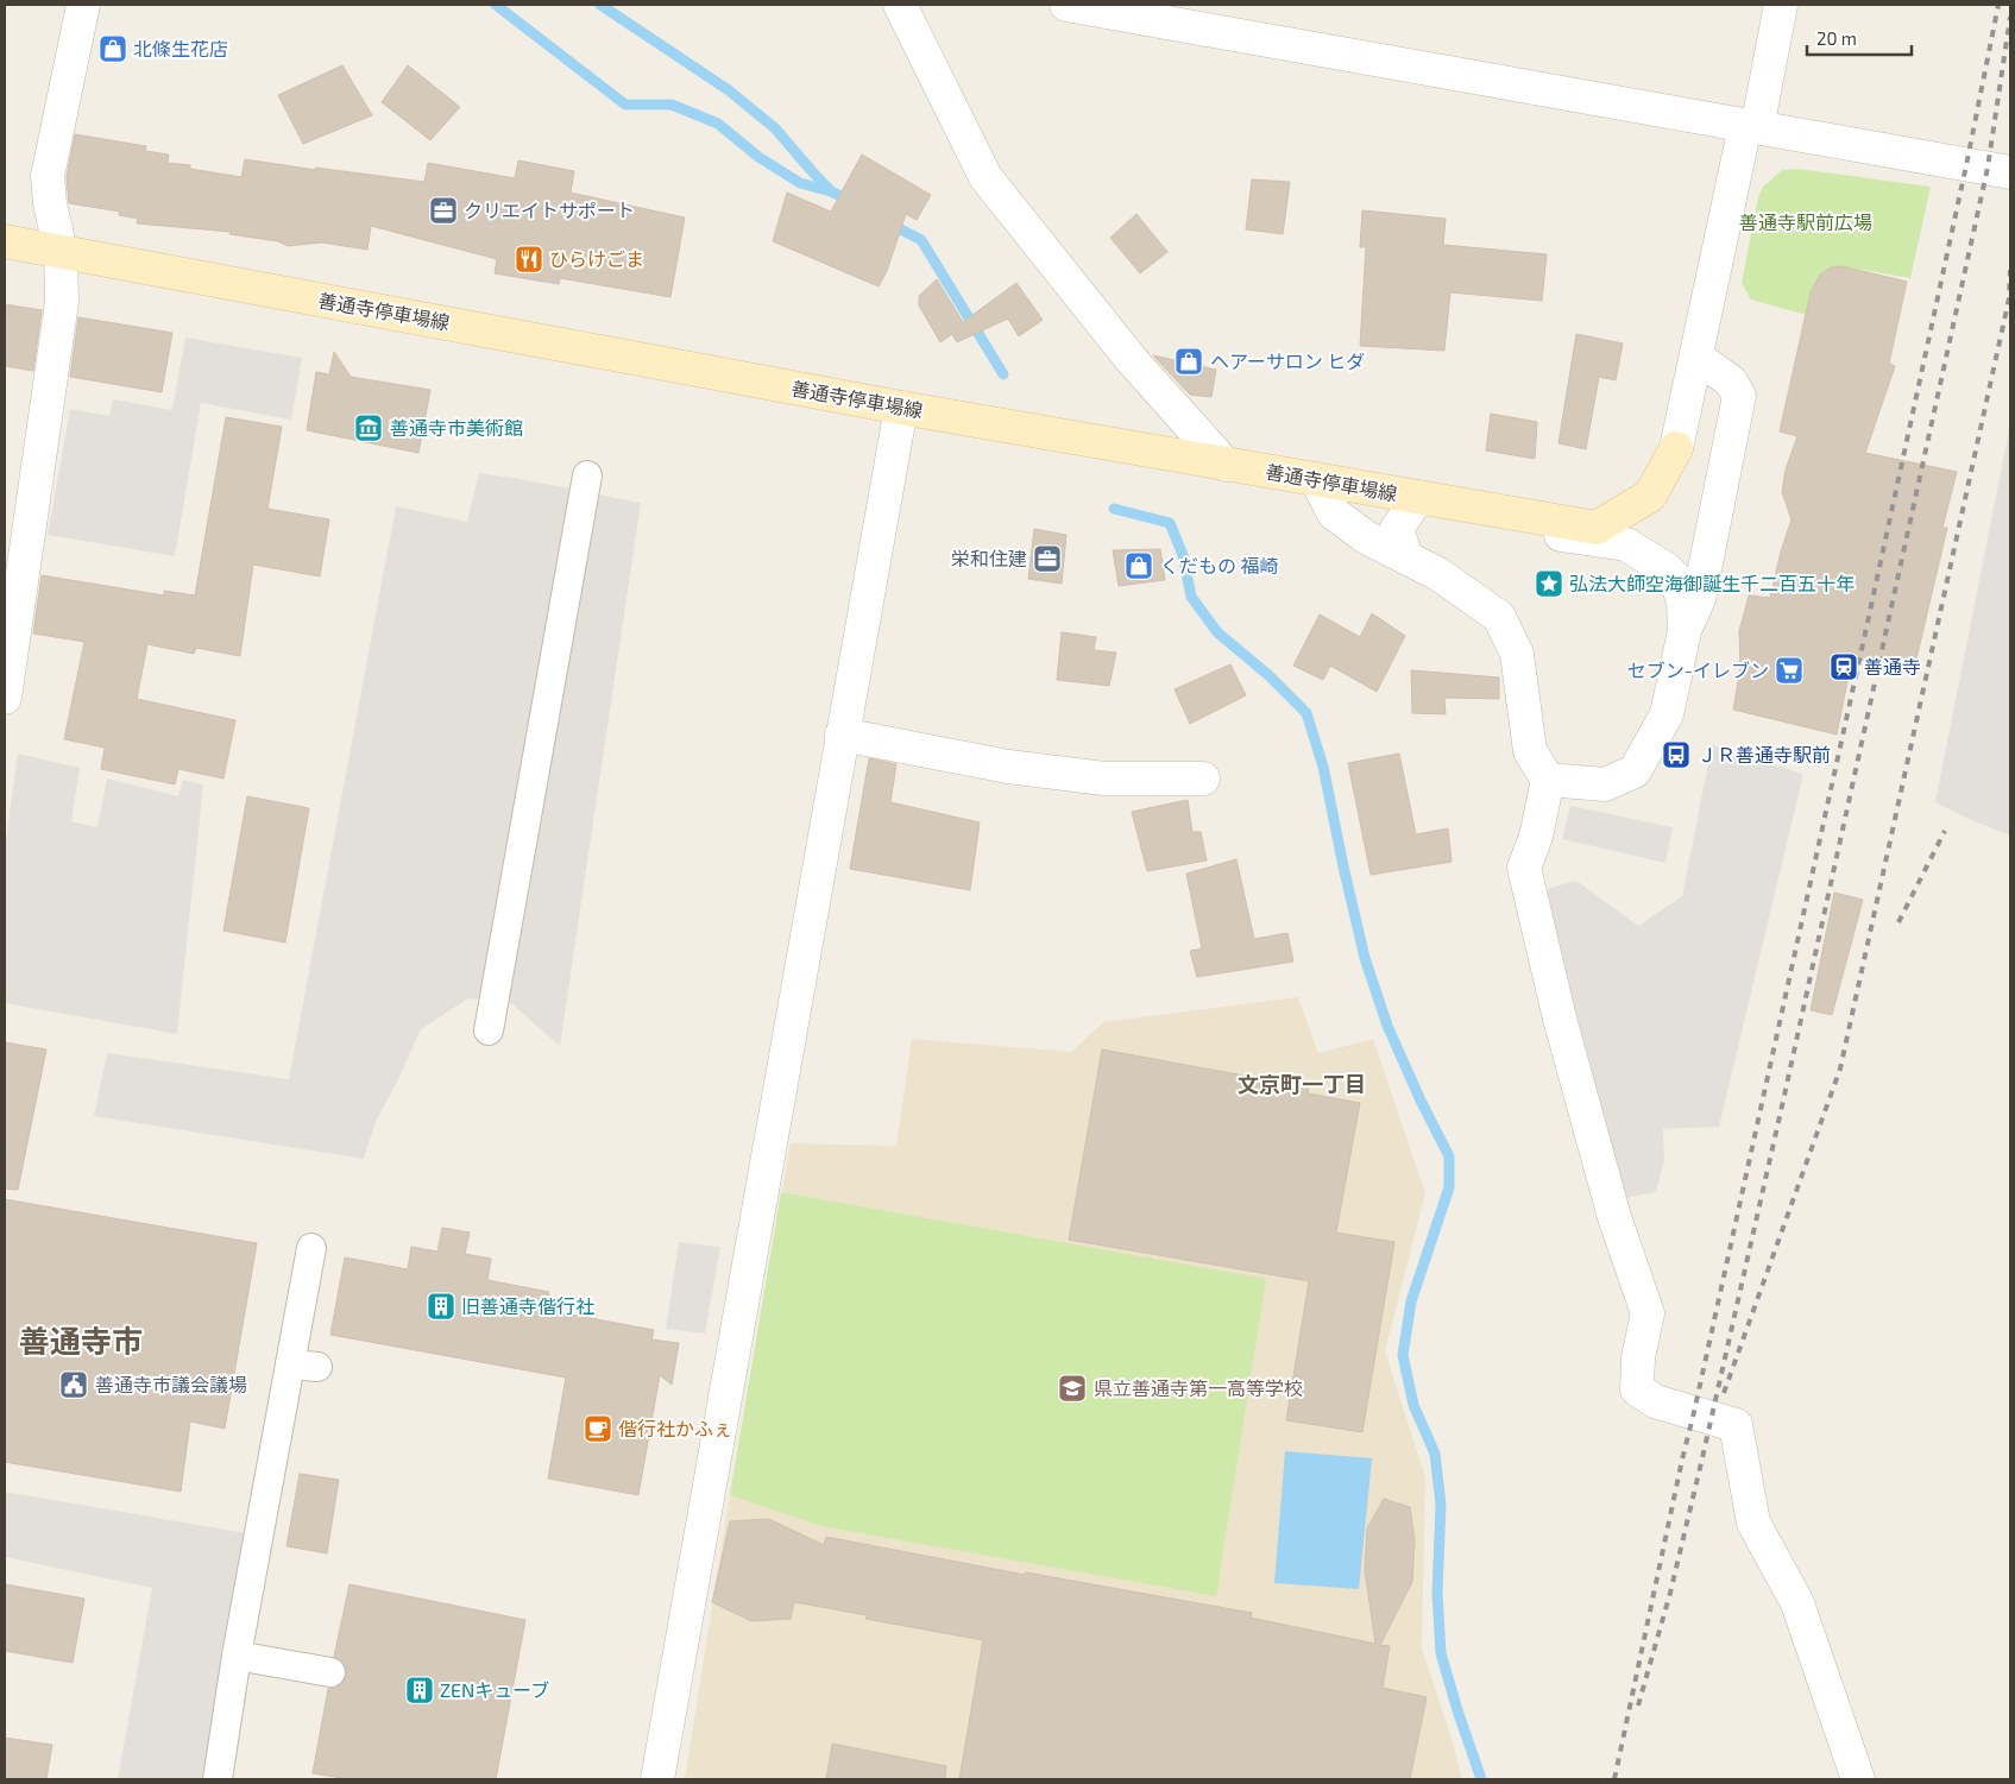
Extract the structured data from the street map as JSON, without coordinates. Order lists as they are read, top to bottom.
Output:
{
  "streets": {
    "main road": ["善通寺停車場線"]
  },
  "districts": ["文京町一丁目", "善通寺市"],
  "parks": ["善通寺駅前広場"],
  "places": {
    "shop": ["北條生花店", "ヘアーサロン ヒダ", "くだもの 福崎"],
    "office": ["クリエイトサポート", "栄和住建"],
    "restaurant": ["ひらけごま"],
    "museum": ["善通寺市美術館"],
    "place": ["弘法大師空海御誕生千二百五十年"],
    "station": ["善通寺"],
    "supermarket": ["セブン-イレブン"],
    "bus stop": ["ＪＲ善通寺駅前"],
    "building": ["旧善通寺偕行社", "ZENキューブ"],
    "public building": ["善通寺市議会議場"],
    "school or university": ["県立善通寺第一高等学校"],
    "cafe": ["偕行社かふぇ"]
  },
  "scale_bar": "20 m"
}
